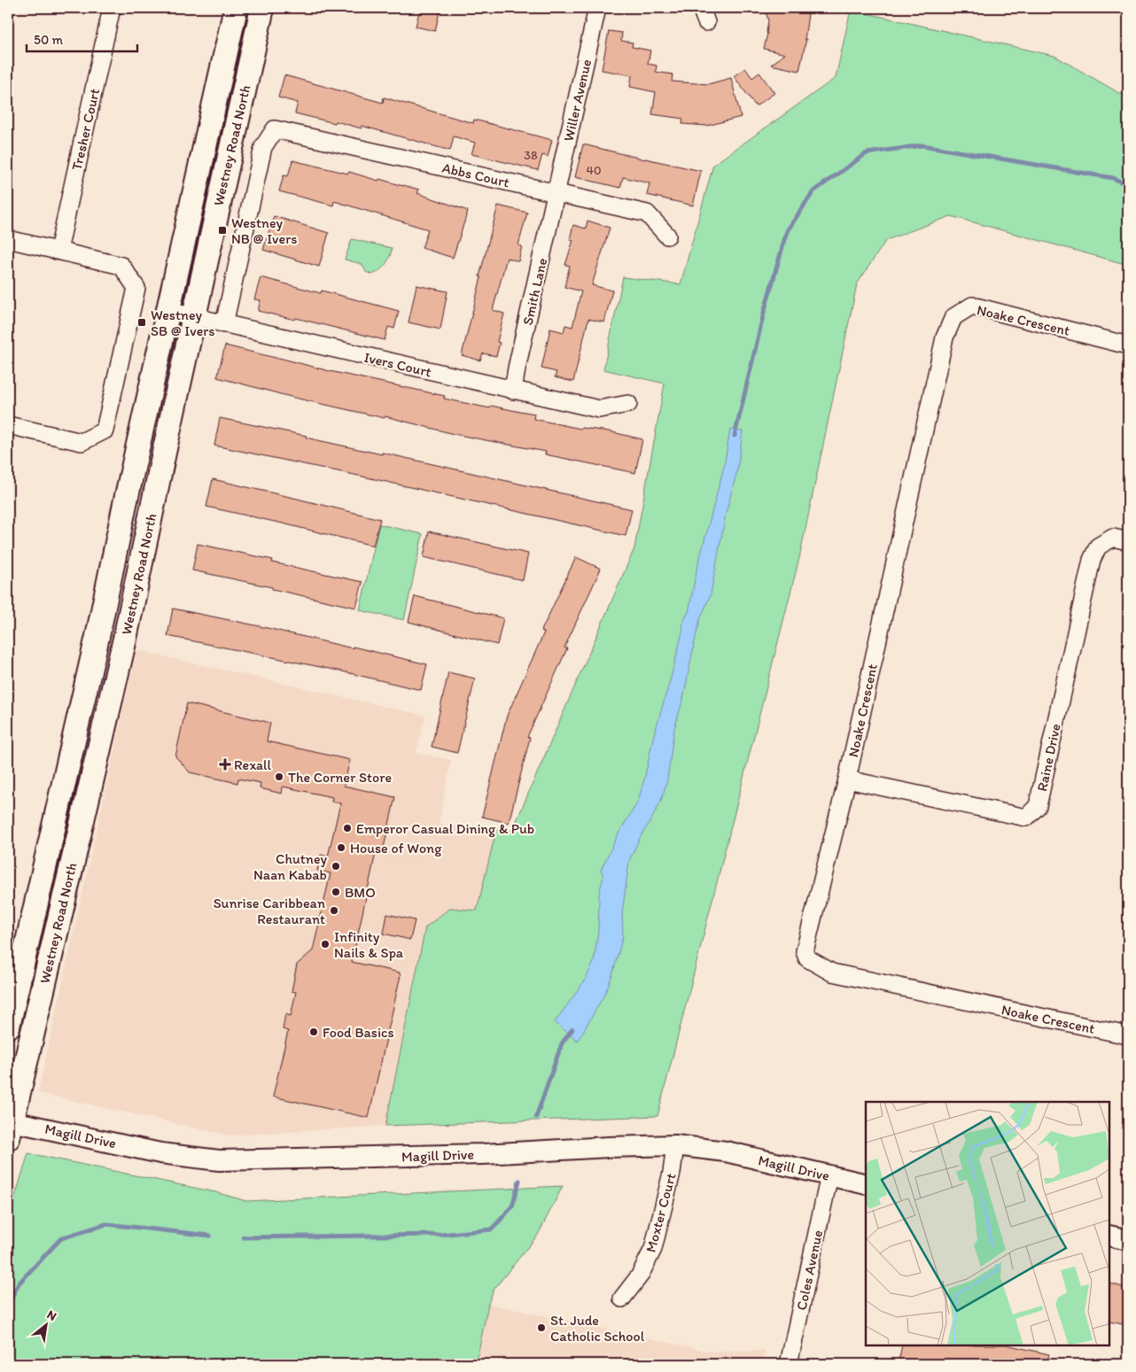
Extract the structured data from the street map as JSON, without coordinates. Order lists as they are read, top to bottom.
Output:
{
  "streets": {
    "main road": ["Westney Road North"],
    "street": [
      "Willer Avenue",
      "Tresher Court",
      "Abbs Court",
      "Smith Lane",
      "Noake Crescent",
      "Ivers Court",
      "Raine Drive",
      "Magill Drive",
      "Moxter Court",
      "Coles Avenue"
    ]
  },
  "crossings": [
    ["Willer Avenue", "Abbs Court"],
    ["Willer Avenue", "Smith Lane"],
    ["Westney Road North", "Ivers Court"],
    ["Westney Road North", "Magill Drive"],
    ["Abbs Court", "Smith Lane"],
    ["Abbs Court", "Ivers Court"],
    ["Smith Lane", "Ivers Court"],
    ["Noake Crescent", "Raine Drive"],
    ["Magill Drive", "Moxter Court"],
    ["Magill Drive", "Coles Avenue"]
  ],
  "places": {
    "transit": ["Westney NB @ Ivers", "Westney SB @ Ivers"],
    "health": ["Rexall"],
    "other": [
      "The Corner Store",
      "Emperor Casual Dining & Pub",
      "House of Wong",
      "Chutney Naan Kabab",
      "BMO",
      "Sunrise Caribbean Restaurant",
      "Infinity Nails & Spa",
      "Food Basics",
      "St. Jude Catholic School"
    ]
  },
  "house_numbers": ["38", "40"],
  "scale_bar": "50 m",
  "north": "top right"
}
